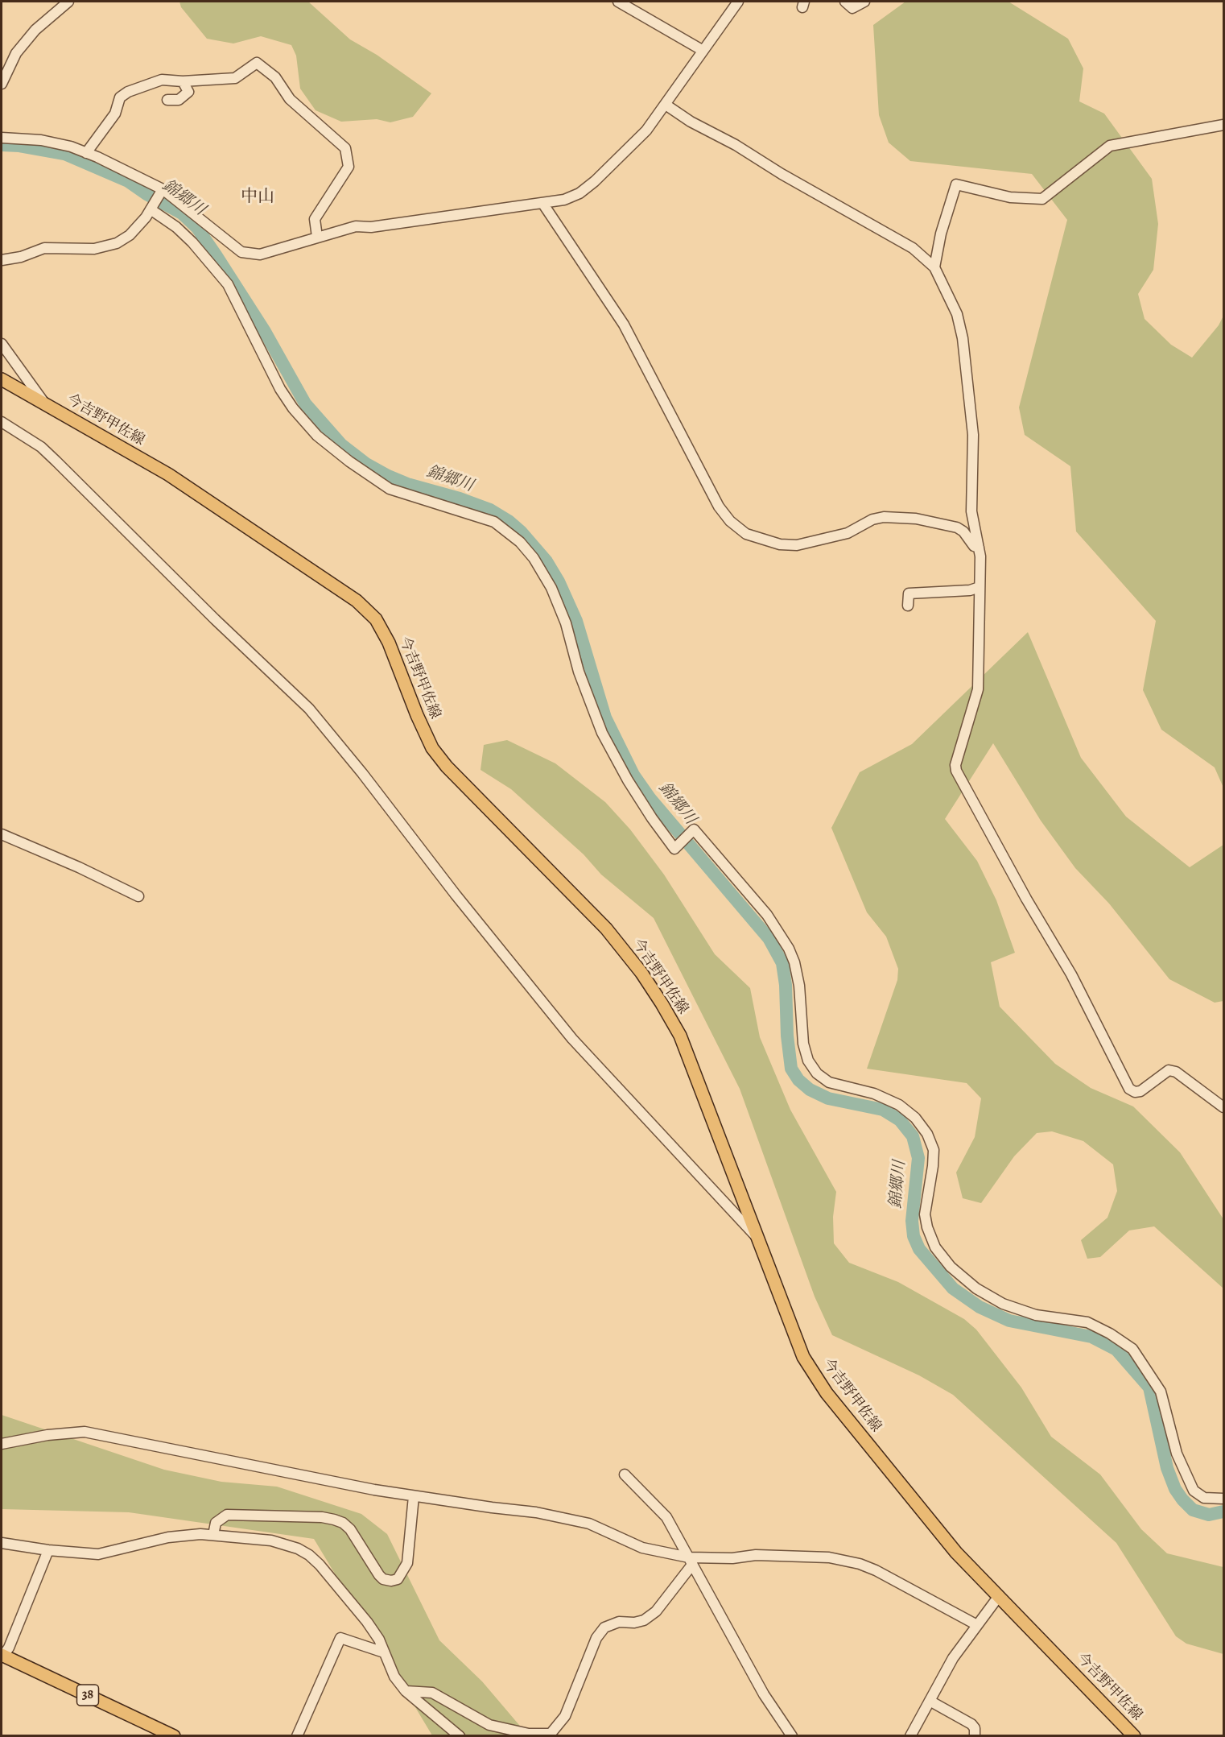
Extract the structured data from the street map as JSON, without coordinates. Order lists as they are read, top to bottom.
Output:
{
  "streets": {
    "main road": ["今吉野甲佐線", "38"]
  },
  "districts": ["中山"],
  "water": ["錦郷川"]
}
